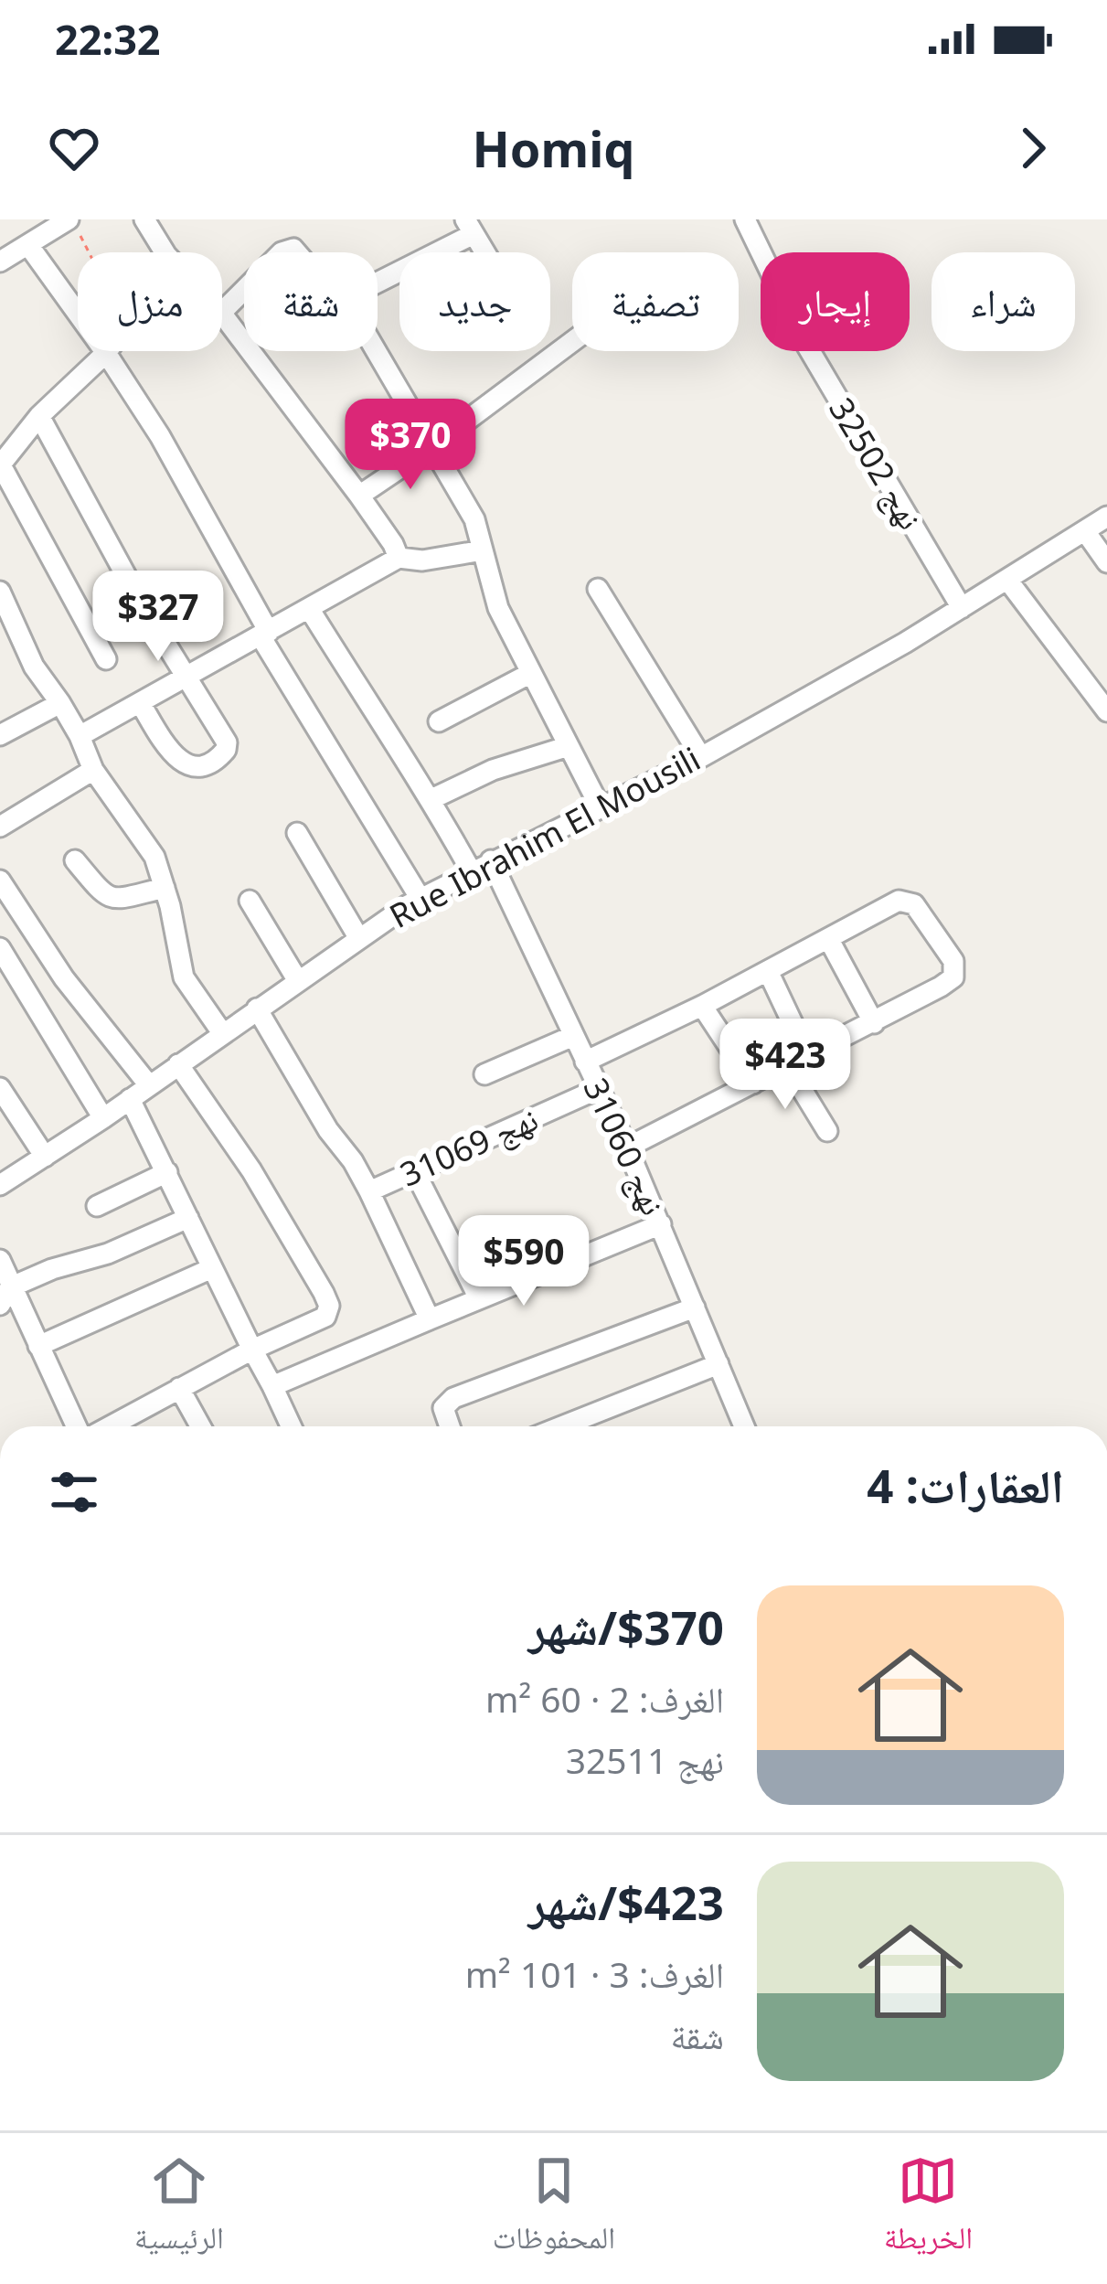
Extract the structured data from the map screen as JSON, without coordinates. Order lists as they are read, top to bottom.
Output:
{
  "streets": {
    "street": [
      "نهج 32502",
      "Rue Ibrahim El Mousili",
      "نهج 31069",
      "نهج 31060"
    ]
  },
  "crossings": [
    ["نهج 32502", "Rue Ibrahim El Mousili"],
    ["Rue Ibrahim El Mousili", "نهج 31060"],
    ["نهج 31069", "نهج 31060"]
  ],
  "page": {
    "status": "22:32",
    "header": "Homiq",
    "chip": [
      "شراء",
      "إيجار",
      "تصفية",
      "جديد",
      "شقة",
      "منزل"
    ],
    "price": [
      "$370",
      "$327",
      "$423",
      "$590"
    ],
    "heading": "العقارات: 4",
    "list": [
      {
        "name": "$370/شهر",
        "note": "الغرف: 2 · 60 m² · نهج 32511"
      },
      {
        "name": "$423/شهر",
        "note": "الغرف: 3 · 101 m² · شقة"
      }
    ],
    "tabs": ["الخريطة", "المحفوظات", "الرئيسية"]
  }
}
